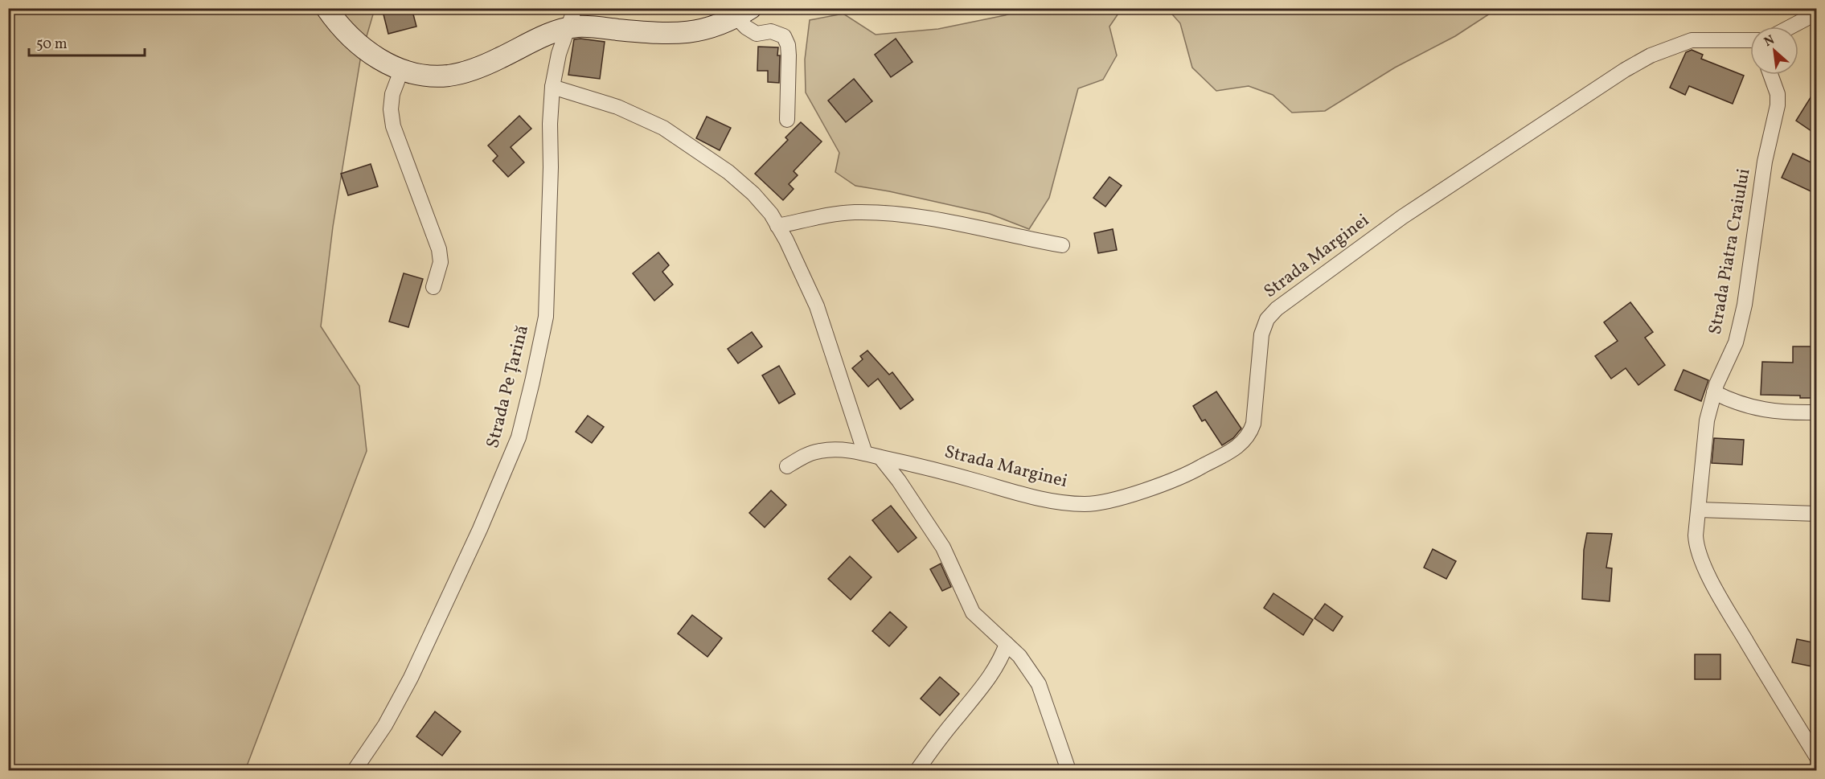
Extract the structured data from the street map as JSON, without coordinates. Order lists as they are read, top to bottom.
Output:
{
  "streets": {
    "street": ["Strada Piatra Craiului", "Strada Marginei", "Strada Pe Țarină"]
  },
  "scale_bar": "50 m",
  "north": "top left"
}
